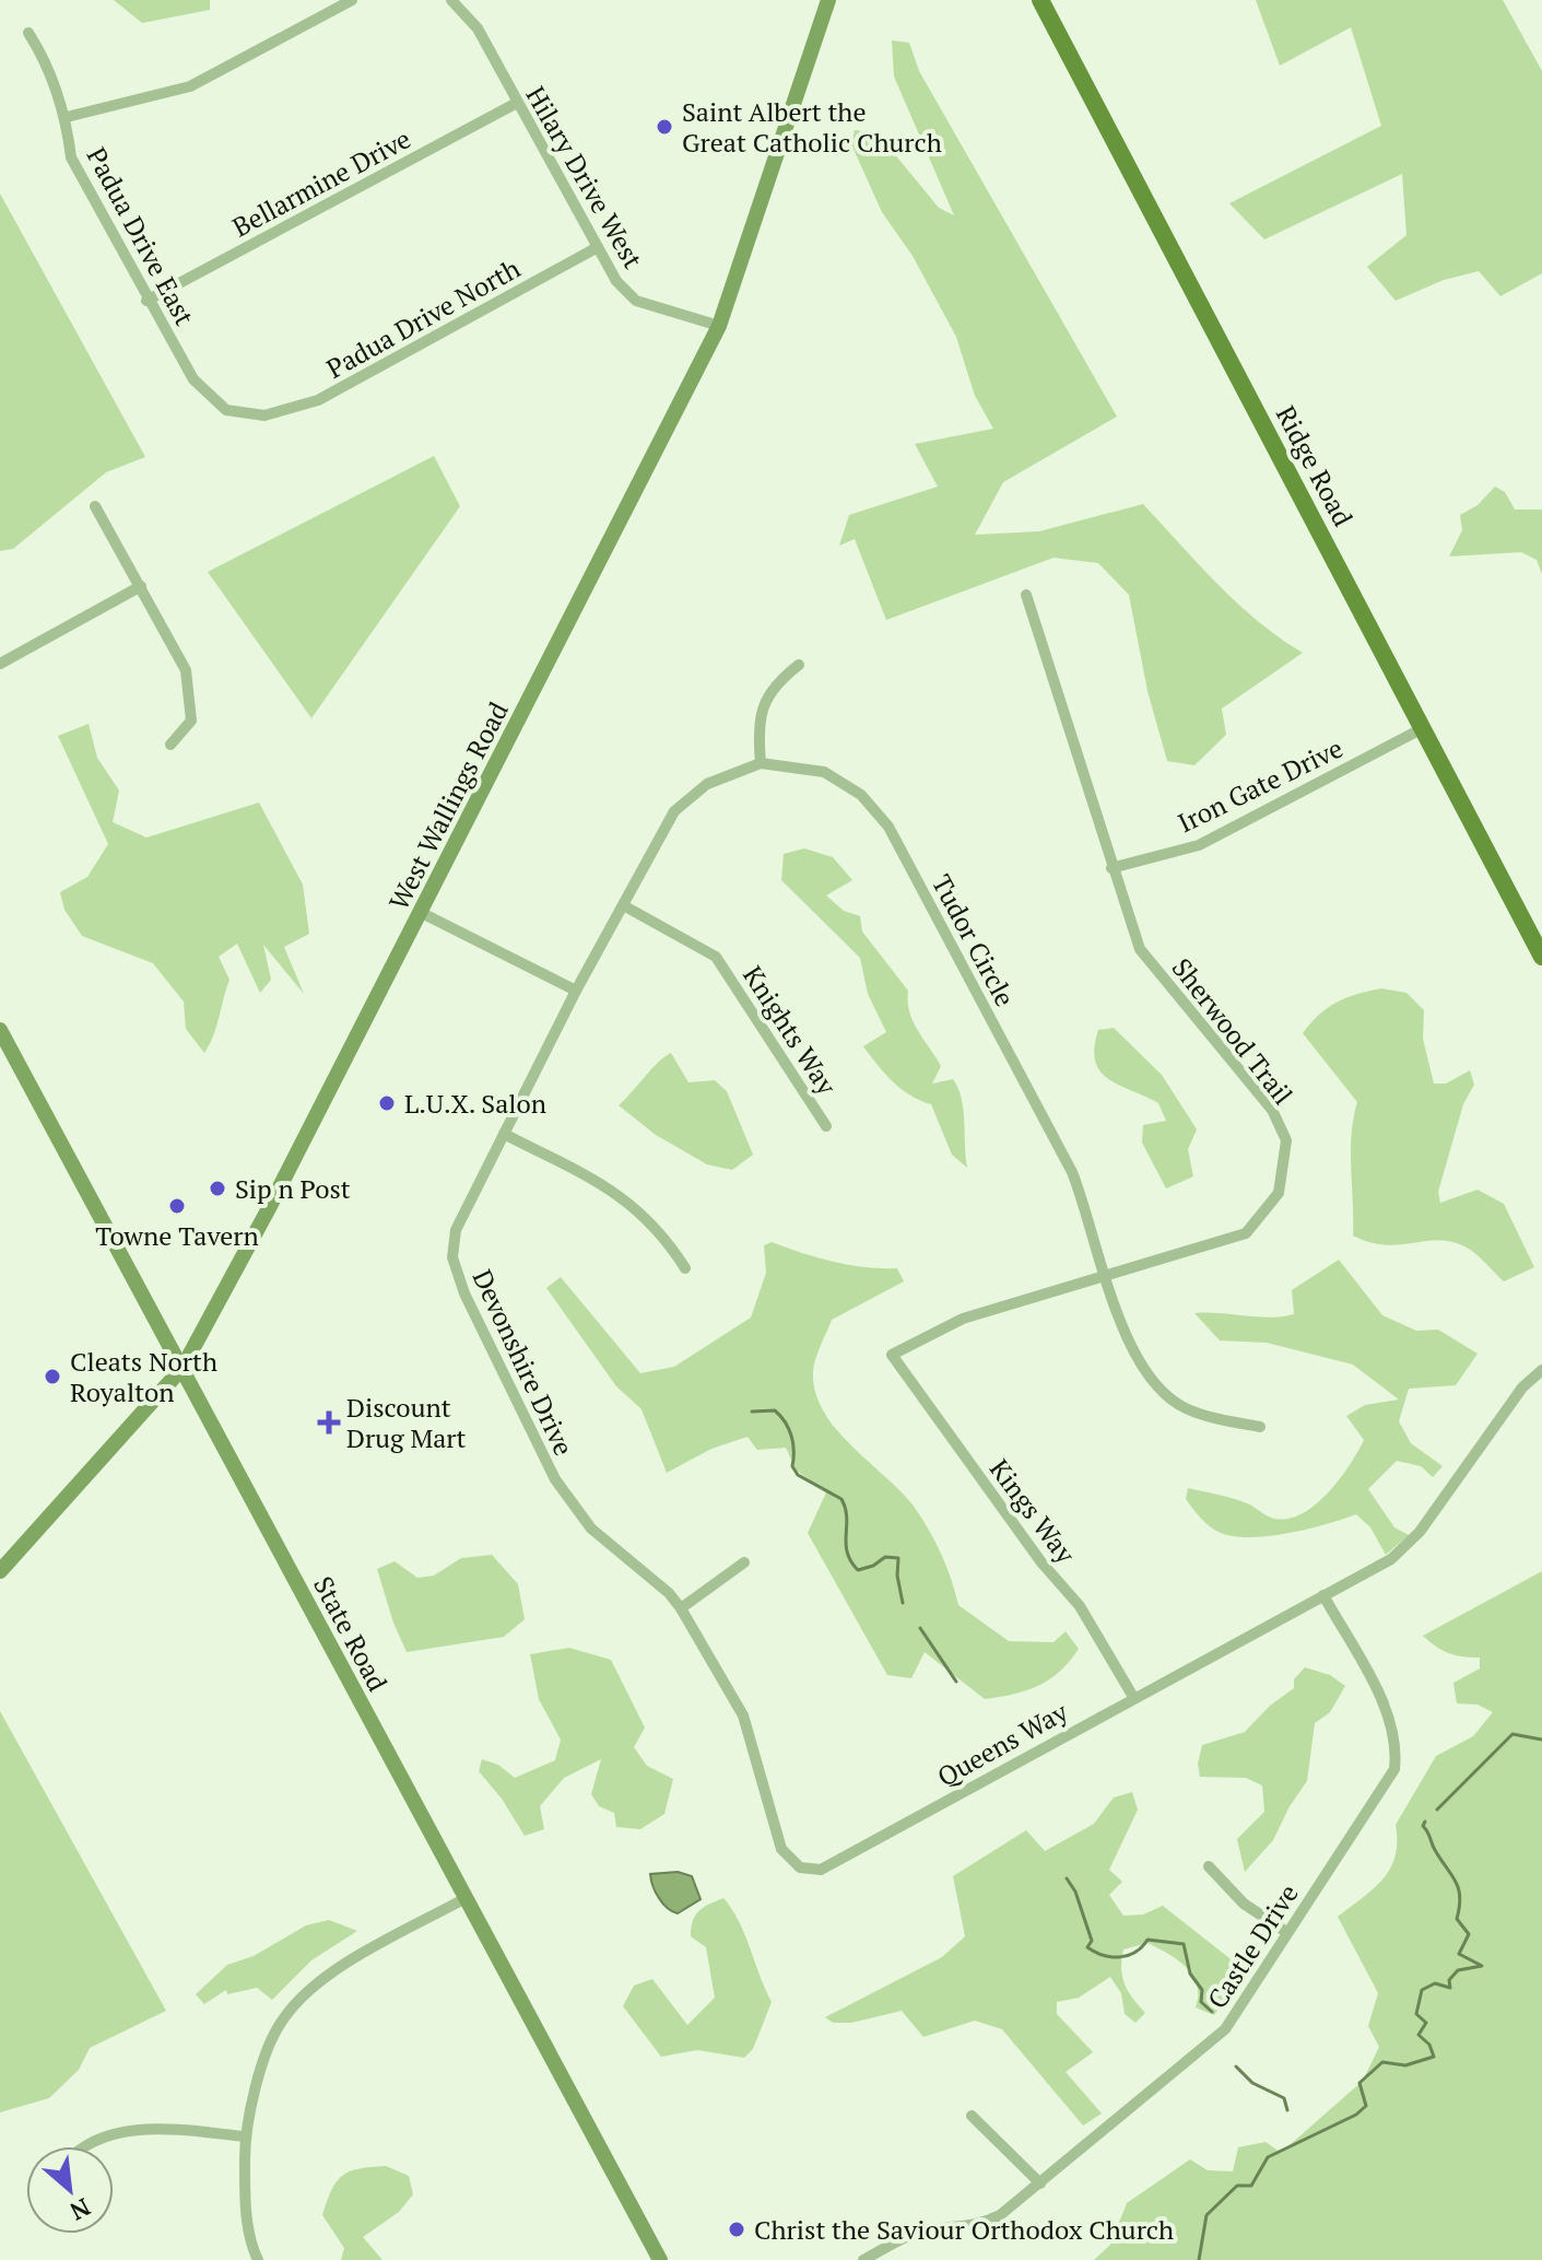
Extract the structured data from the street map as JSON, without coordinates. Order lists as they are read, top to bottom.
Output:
{
  "streets": {
    "main road": ["Ridge Road"],
    "street": [
      "Hilary Drive West",
      "Bellarmine Drive",
      "Padua Drive East",
      "Padua Drive North",
      "Iron Gate Drive",
      "West Wallings Road",
      "Tudor Circle",
      "Knights Way",
      "Sherwood Trail",
      "Devonshire Drive",
      "Kings Way",
      "State Road",
      "Queens Way",
      "Castle Drive"
    ]
  },
  "crossings": [
    ["Hilary Drive West", "Bellarmine Drive"],
    ["Hilary Drive West", "Padua Drive North"],
    ["Hilary Drive West", "West Wallings Road"],
    ["Bellarmine Drive", "Padua Drive East"],
    ["Padua Drive East", "Padua Drive North"],
    ["Ridge Road", "Iron Gate Drive"],
    ["Iron Gate Drive", "Sherwood Trail"],
    ["West Wallings Road", "State Road"],
    ["Tudor Circle", "Knights Way"],
    ["Tudor Circle", "Sherwood Trail"],
    ["Tudor Circle", "Devonshire Drive"],
    ["Sherwood Trail", "Kings Way"],
    ["Devonshire Drive", "Queens Way"],
    ["Kings Way", "Queens Way"],
    ["Queens Way", "Castle Drive"]
  ],
  "places": {
    "other": [
      "Saint Albert the Great Catholic Church",
      "L.U.X. Salon",
      "Sip n Post",
      "Towne Tavern",
      "Cleats North Royalton",
      "Christ the Saviour Orthodox Church"
    ],
    "health": ["Discount Drug Mart"]
  },
  "north": "bottom right"
}
